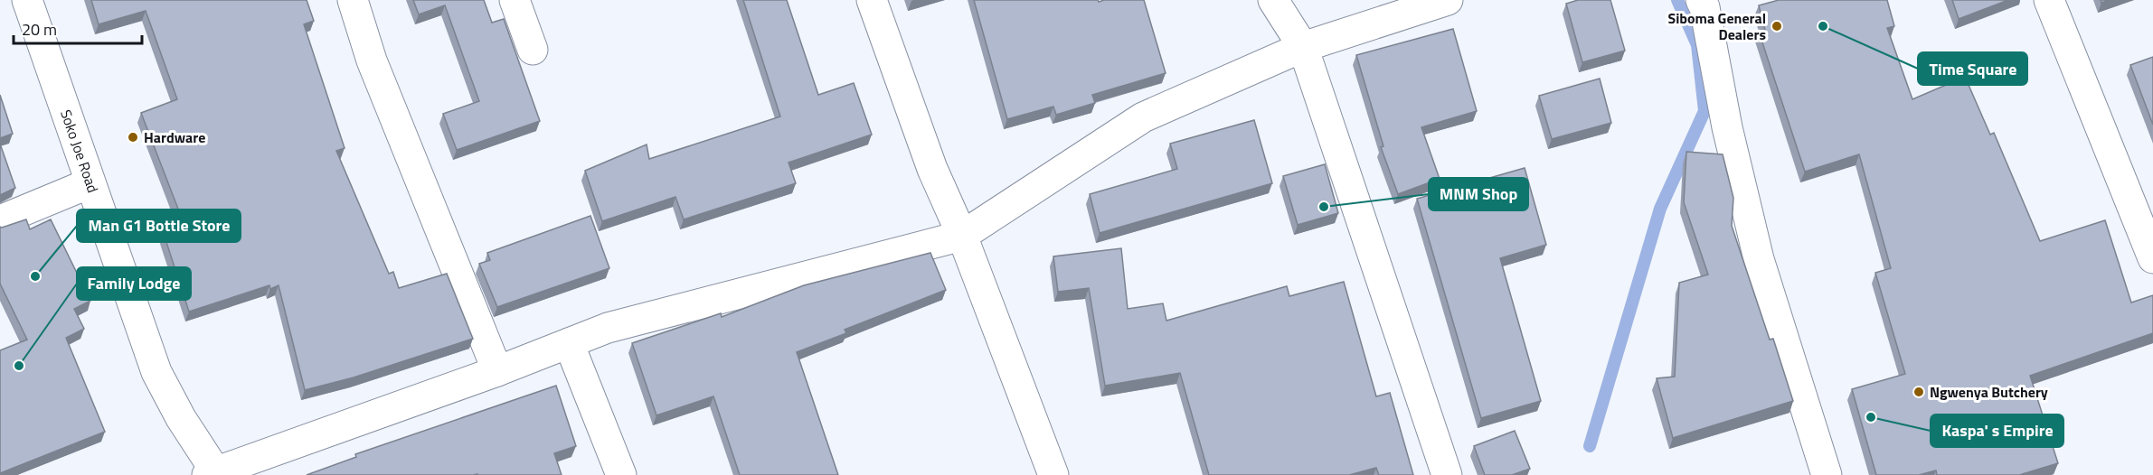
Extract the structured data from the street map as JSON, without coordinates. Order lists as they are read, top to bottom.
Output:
{
  "streets": {
    "street": ["Soko Joe Road"]
  },
  "places": [
    "Siboma General Dealers",
    "Time Square",
    "Hardware",
    "MNM Shop",
    "Man G1 Bottle Store",
    "Family Lodge",
    "Ngwenya Butchery",
    "Kaspa' s Empire"
  ],
  "scale_bar": "20 m"
}
